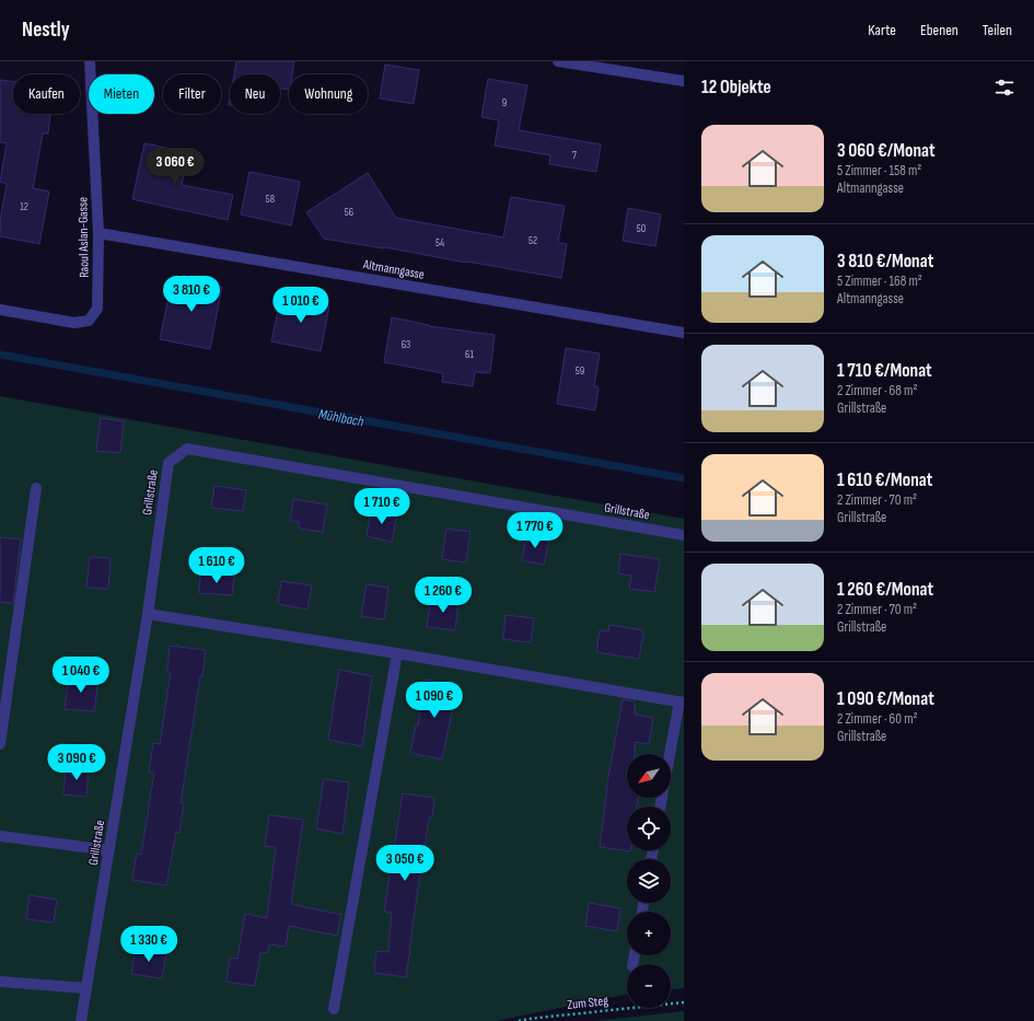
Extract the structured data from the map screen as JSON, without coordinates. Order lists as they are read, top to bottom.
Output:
{
  "streets": {
    "street": ["Raoul Aslan-Gasse", "Altmanngasse", "Grillstraße"],
    "path": ["Zum Steg"]
  },
  "crossings": [
    ["Raoul Aslan-Gasse", "Altmanngasse"]
  ],
  "water": ["Mühlbach"],
  "house_numbers": [
    "9",
    "7",
    "58",
    "12",
    "56",
    "50",
    "52",
    "54",
    "63",
    "61",
    "59"
  ],
  "north": "bottom left",
  "page": {
    "header": "Nestly",
    "nav": ["Karte", "Ebenen", "Teilen"],
    "heading": "12 Objekte",
    "chip": [
      "Kaufen",
      "Mieten",
      "Filter",
      "Neu",
      "Wohnung"
    ],
    "list": [
      {
        "name": "3 060 €/Monat",
        "note": "5 Zimmer · 158 m² · Altmanngasse"
      },
      {
        "name": "3 810 €/Monat",
        "note": "5 Zimmer · 168 m² · Altmanngasse"
      },
      {
        "name": "1 710 €/Monat",
        "note": "2 Zimmer · 68 m² · Grillstraße"
      },
      {
        "name": "1 610 €/Monat",
        "note": "2 Zimmer · 70 m² · Grillstraße"
      },
      {
        "name": "1 260 €/Monat",
        "note": "2 Zimmer · 70 m² · Grillstraße"
      },
      {
        "name": "1 090 €/Monat",
        "note": "2 Zimmer · 60 m² · Grillstraße"
      }
    ],
    "price": [
      "3 060 €",
      "3 810 €",
      "1 010 €",
      "1 710 €",
      "1 770 €",
      "1 610 €",
      "1 260 €",
      "1 040 €",
      "1 090 €",
      "3 090 €",
      "3 050 €",
      "1 330 €"
    ],
    "map_buttons": ["+", "−"]
  }
}
